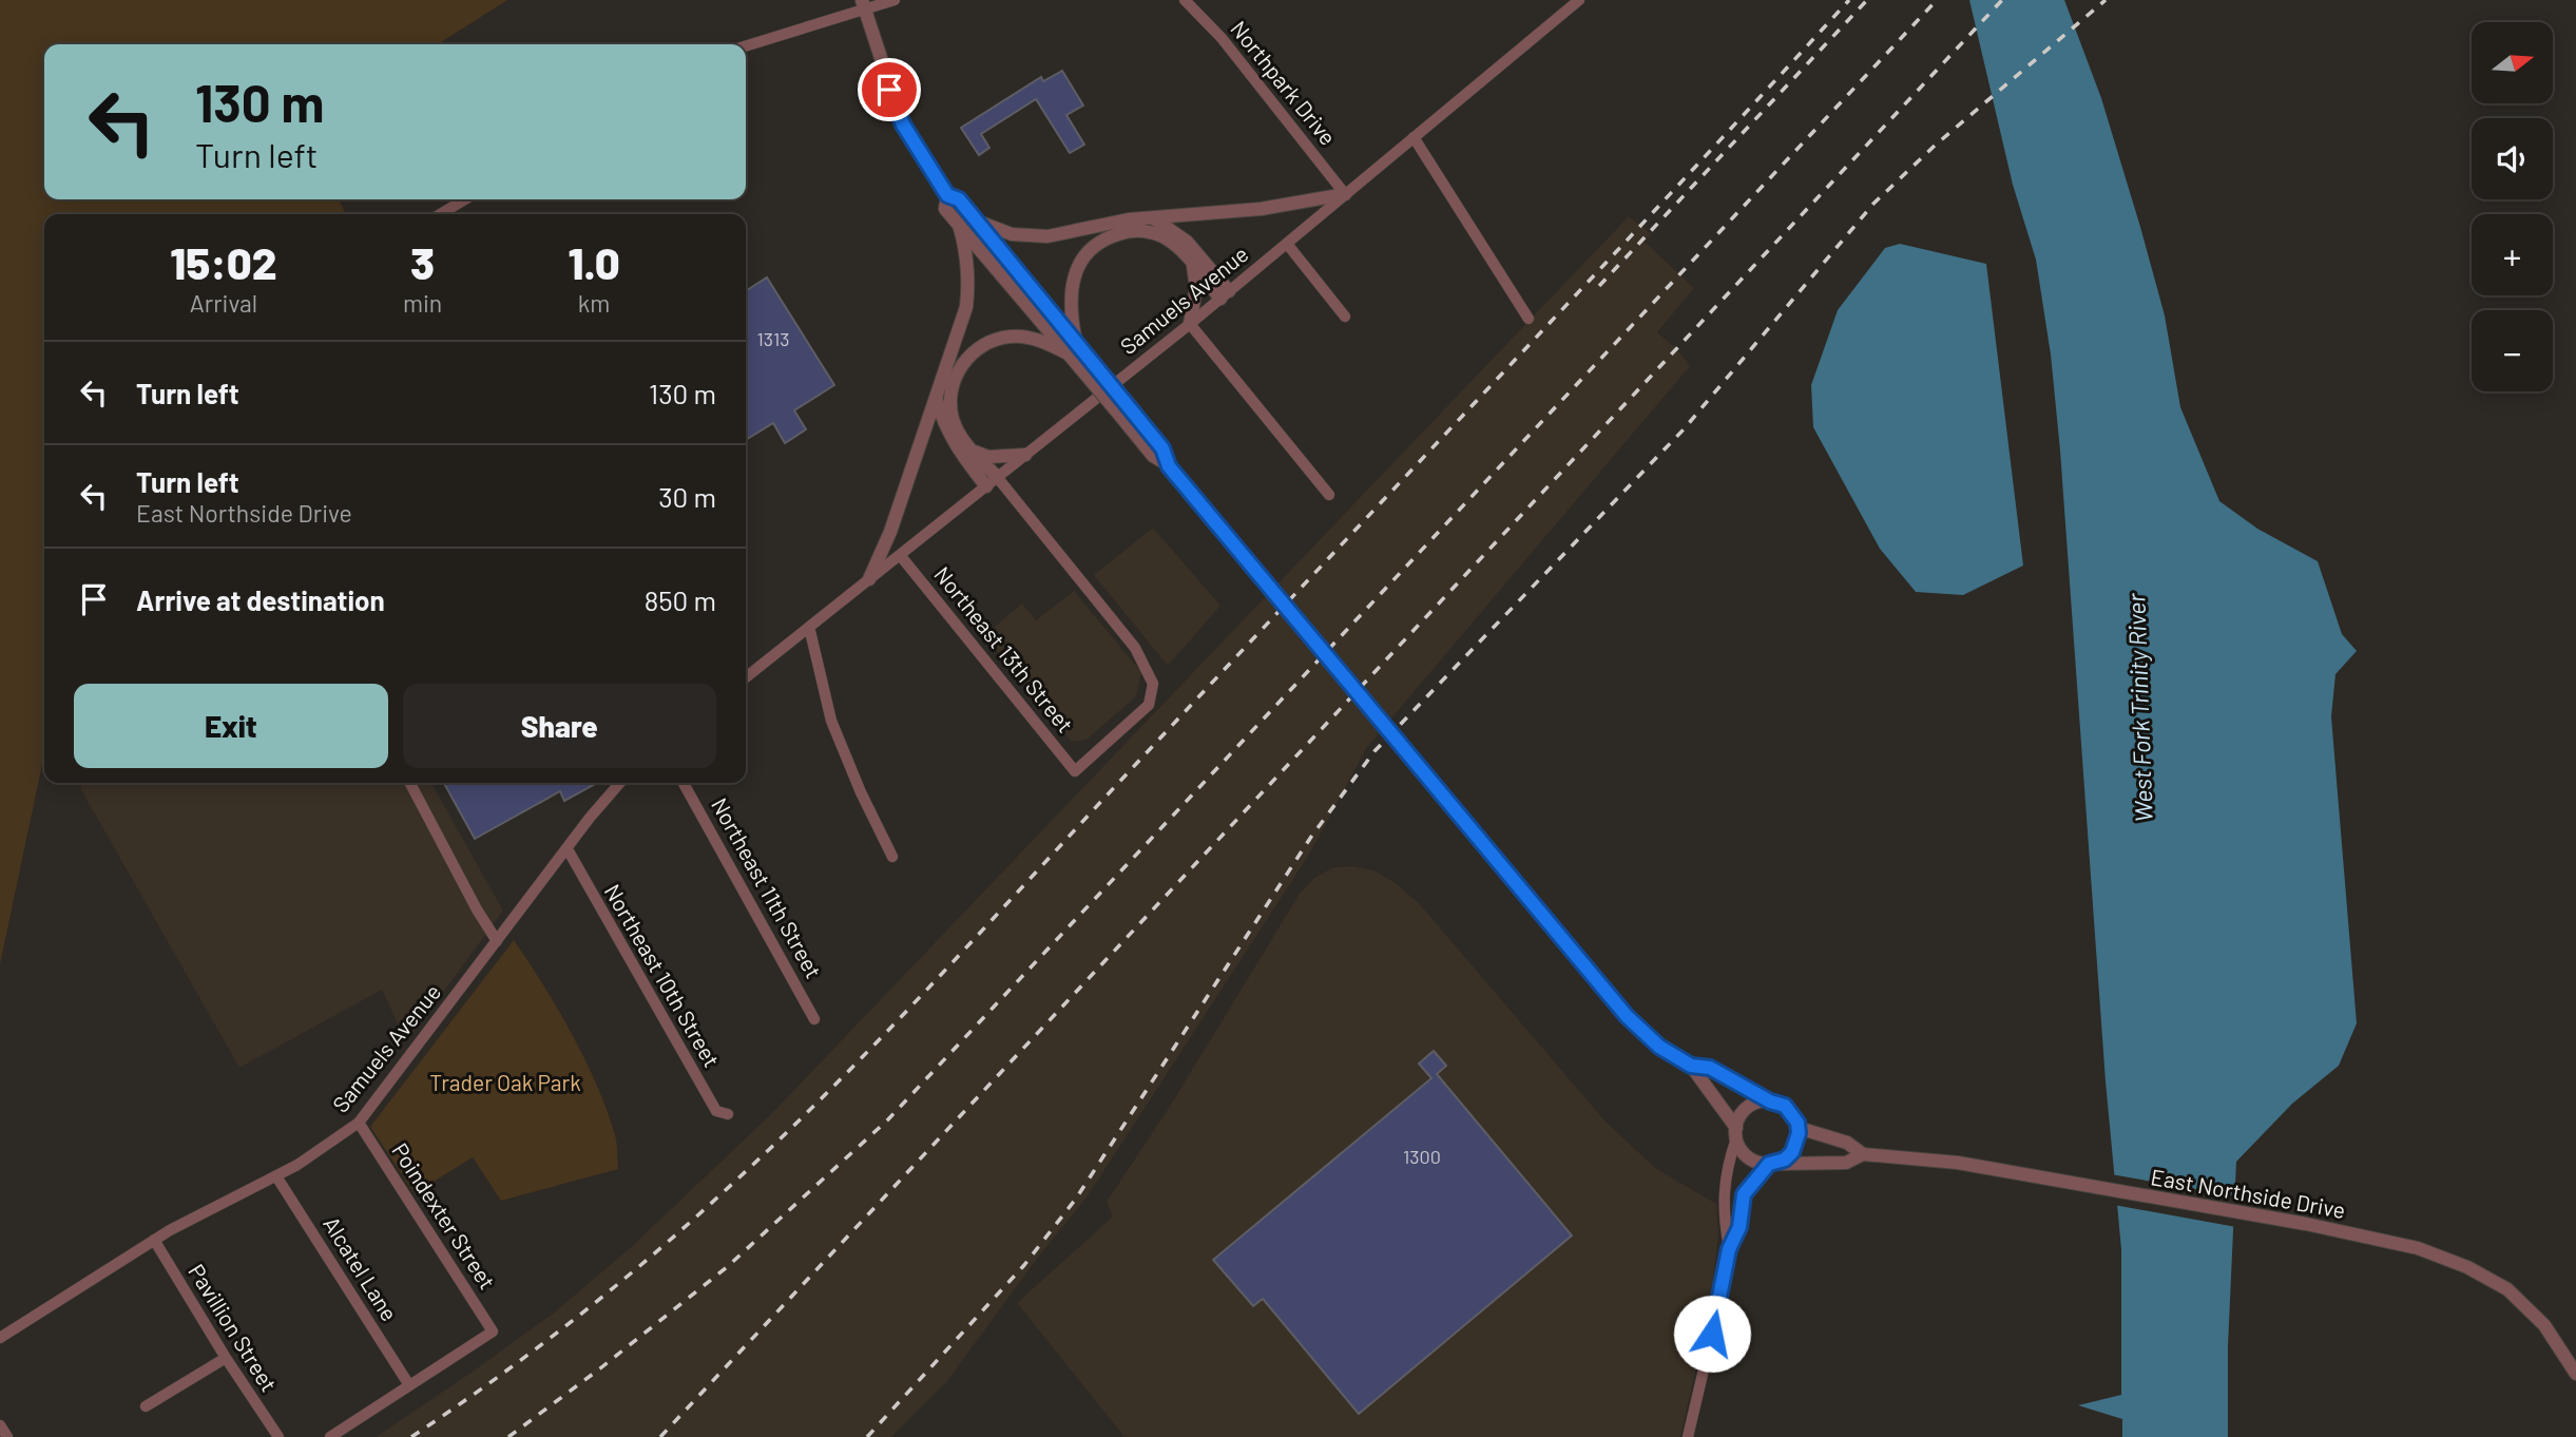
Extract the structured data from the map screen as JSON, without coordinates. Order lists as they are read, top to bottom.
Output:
{
  "streets": {
    "street": [
      "Northpark Drive",
      "Samuels Avenue",
      "Northeast 13th Street",
      "Northeast 11th Street",
      "Northeast 10th Street",
      "East Northside Drive",
      "Poindexter Street",
      "Alcatel Lane",
      "Pavillion Street"
    ]
  },
  "crossings": [
    ["Northpark Drive", "Samuels Avenue"],
    ["Samuels Avenue", "Northeast 13th Street"],
    ["Samuels Avenue", "Northeast 10th Street"],
    ["Samuels Avenue", "Poindexter Street"],
    ["Samuels Avenue", "Alcatel Lane"],
    ["Samuels Avenue", "Pavillion Street"],
    ["Poindexter Street", "Alcatel Lane"]
  ],
  "water": ["West Fork Trinity River"],
  "parks": ["Trader Oak Park"],
  "house_numbers": ["1313", "1300"],
  "north": "right",
  "page": {
    "map_buttons": ["+", "−"],
    "turn": ["130 m", "Turn left"],
    "eta": [
      "15:02",
      "Arrival",
      "3",
      "min",
      "1.0",
      "km"
    ],
    "list": [
      {
        "name": "Turn left",
        "value": "130 m"
      },
      {
        "name": "Turn left",
        "note": "East Northside Drive",
        "value": "30 m"
      },
      {
        "name": "Arrive at destination",
        "value": "850 m"
      }
    ],
    "buttons": ["Exit", "Share"]
  }
}
